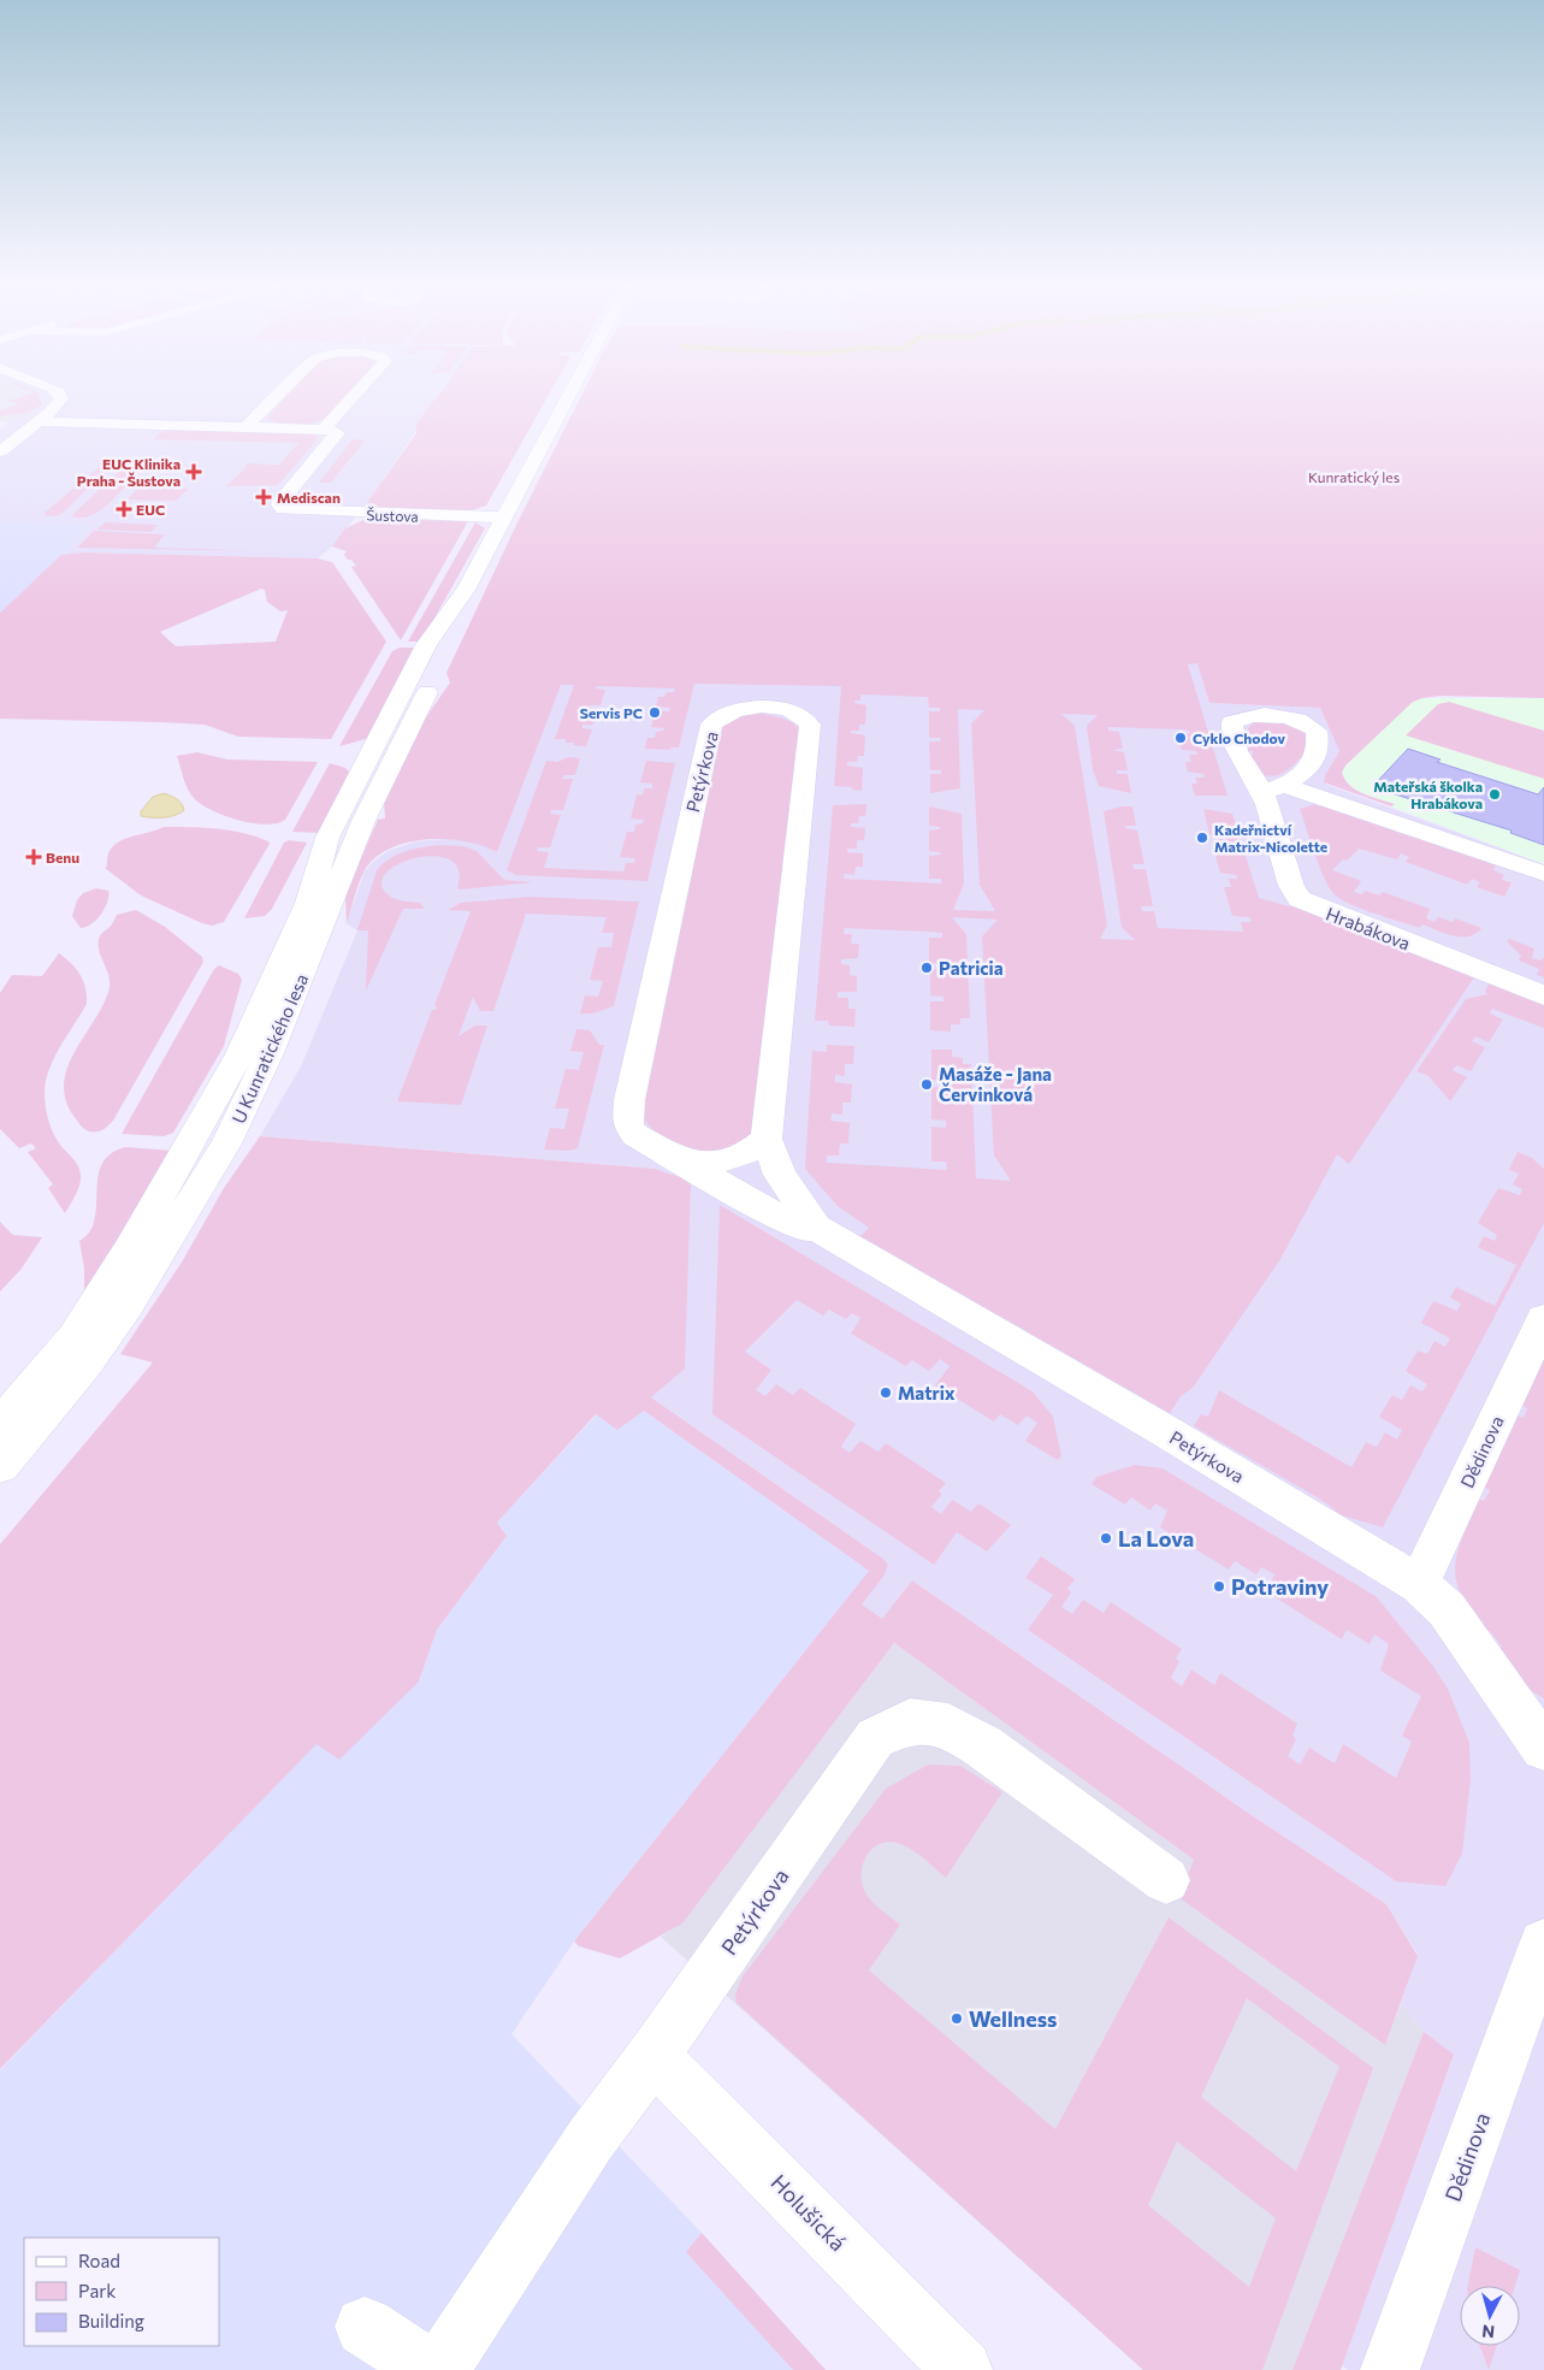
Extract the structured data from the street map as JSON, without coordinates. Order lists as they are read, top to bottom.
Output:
{
  "streets": {
    "street": [
      "Šustova",
      "Petýrkova",
      "Hrabákova",
      "U Kunratického lesa",
      "Dědinova",
      "Holušická"
    ]
  },
  "crossings": [
    ["Šustova", "U Kunratického lesa"],
    ["Petýrkova", "Dědinova"],
    ["Petýrkova", "Holušická"]
  ],
  "parks": ["Kunratický les"],
  "places": {
    "health": [
      "EUC Klinika Praha - Šustova",
      "Mediscan",
      "EUC",
      "Benu"
    ],
    "other": [
      "Servis PC",
      "Cyklo Chodov",
      "Mateřská školka Hrabákova",
      "Kadeřnictví Matrix-Nicolette",
      "Patricia",
      "Masáže - Jana Červinková",
      "Matrix",
      "La Lova",
      "Potraviny",
      "Wellness"
    ]
  },
  "legend": ["Road", "Park", "Building"],
  "north": "bottom"
}
